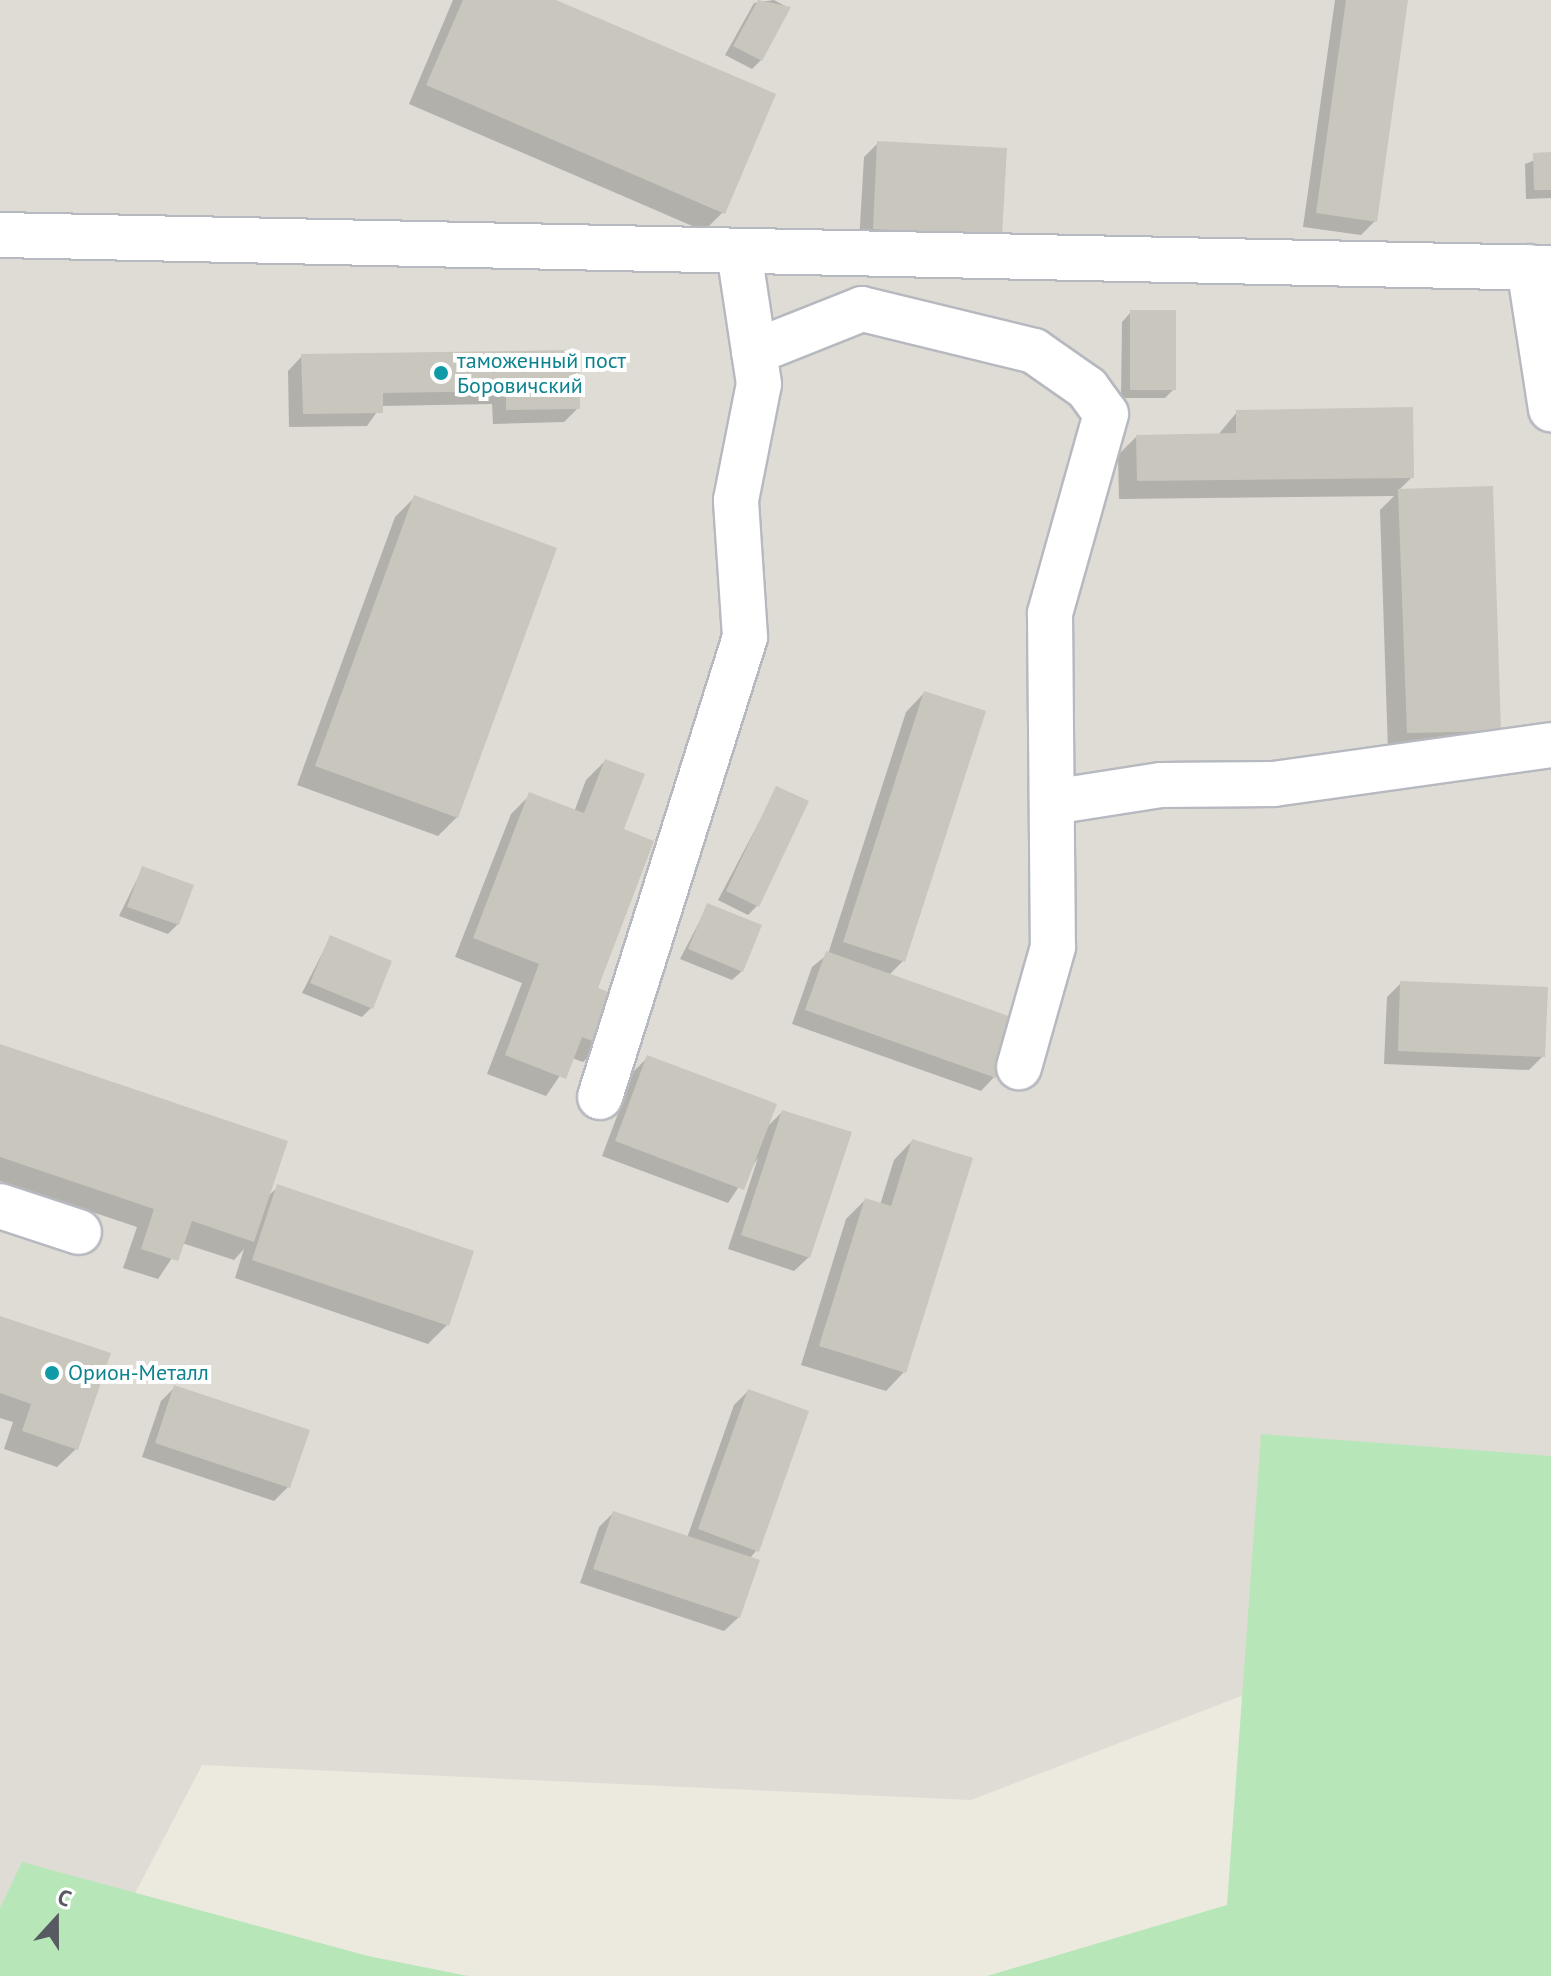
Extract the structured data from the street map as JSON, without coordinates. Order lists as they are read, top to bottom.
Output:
{
  "places": ["таможенный пост Боровичский", "Орион-Металл"],
  "north": "top"
}
